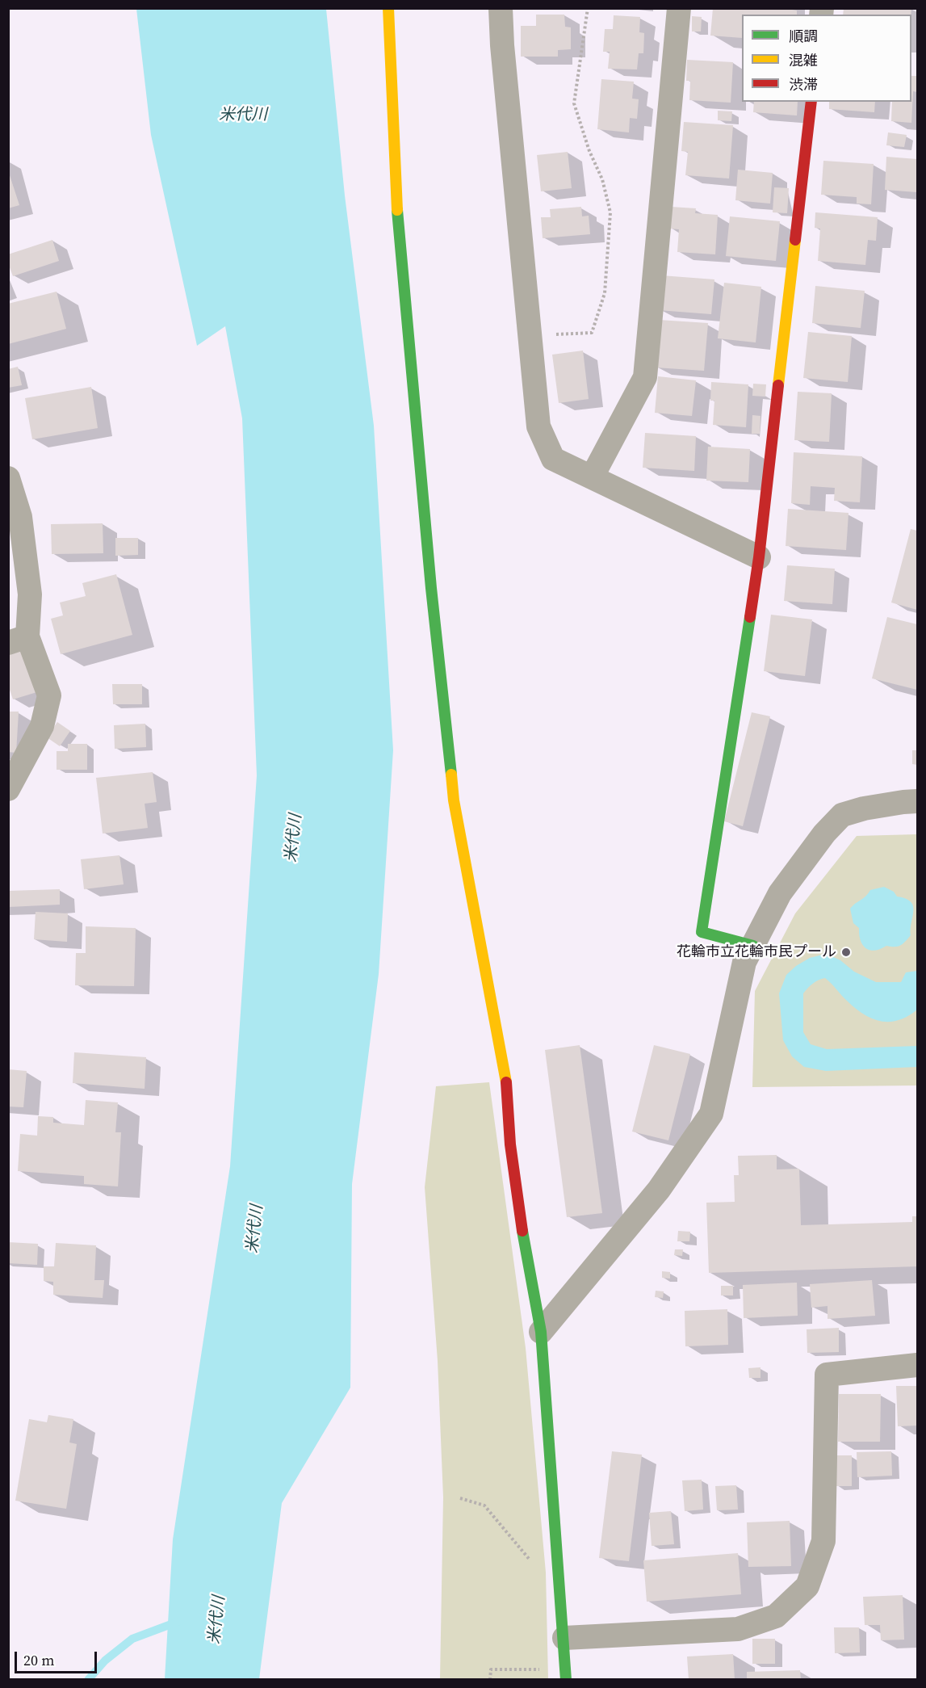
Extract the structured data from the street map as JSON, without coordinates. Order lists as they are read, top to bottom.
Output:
{
  "water": ["米代川"],
  "places": ["花輪市立花輪市民プール"],
  "legend": ["順調", "混雑", "渋滞"],
  "scale_bar": "20 m"
}
